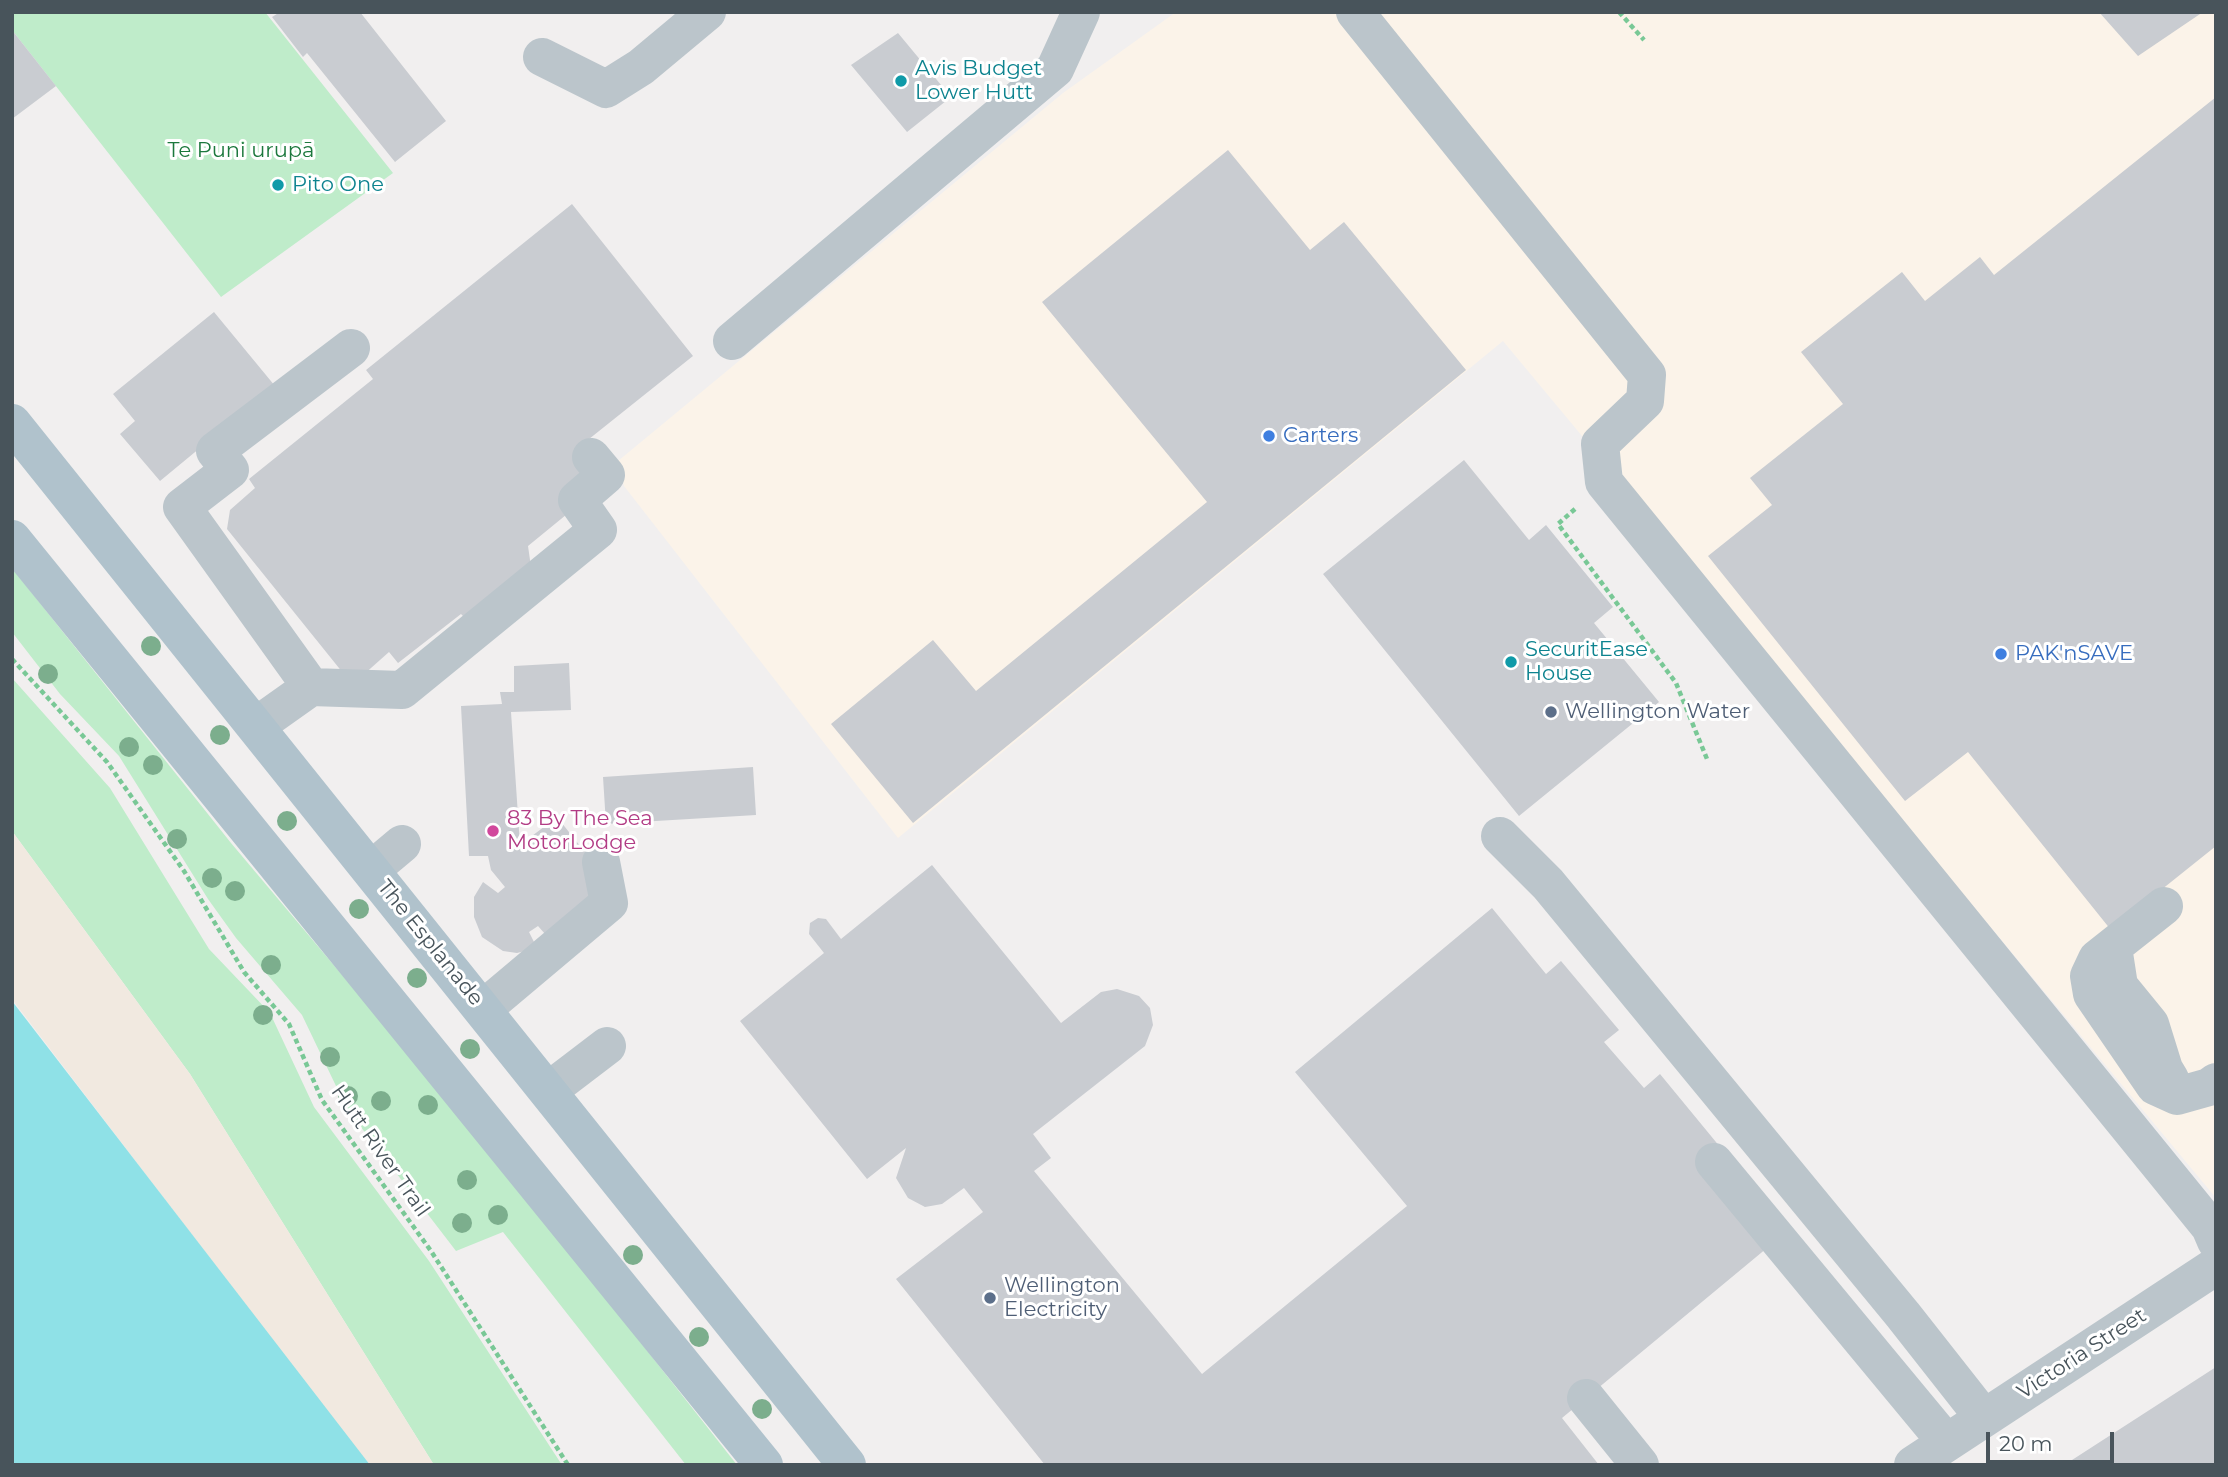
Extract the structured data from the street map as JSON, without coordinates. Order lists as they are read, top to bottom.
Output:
{
  "streets": {
    "main road": ["The Esplanade"],
    "street": ["Victoria Street"],
    "path": ["Hutt River Trail"]
  },
  "parks": ["Te Puni urupā"],
  "places": [
    "Avis Budget Lower Hutt",
    "Pito One",
    "Carters",
    "PAK'nSAVE",
    "SecuritEase House",
    "Wellington Water",
    "83 By The Sea MotorLodge",
    "Wellington Electricity"
  ],
  "scale_bar": "20 m"
}
